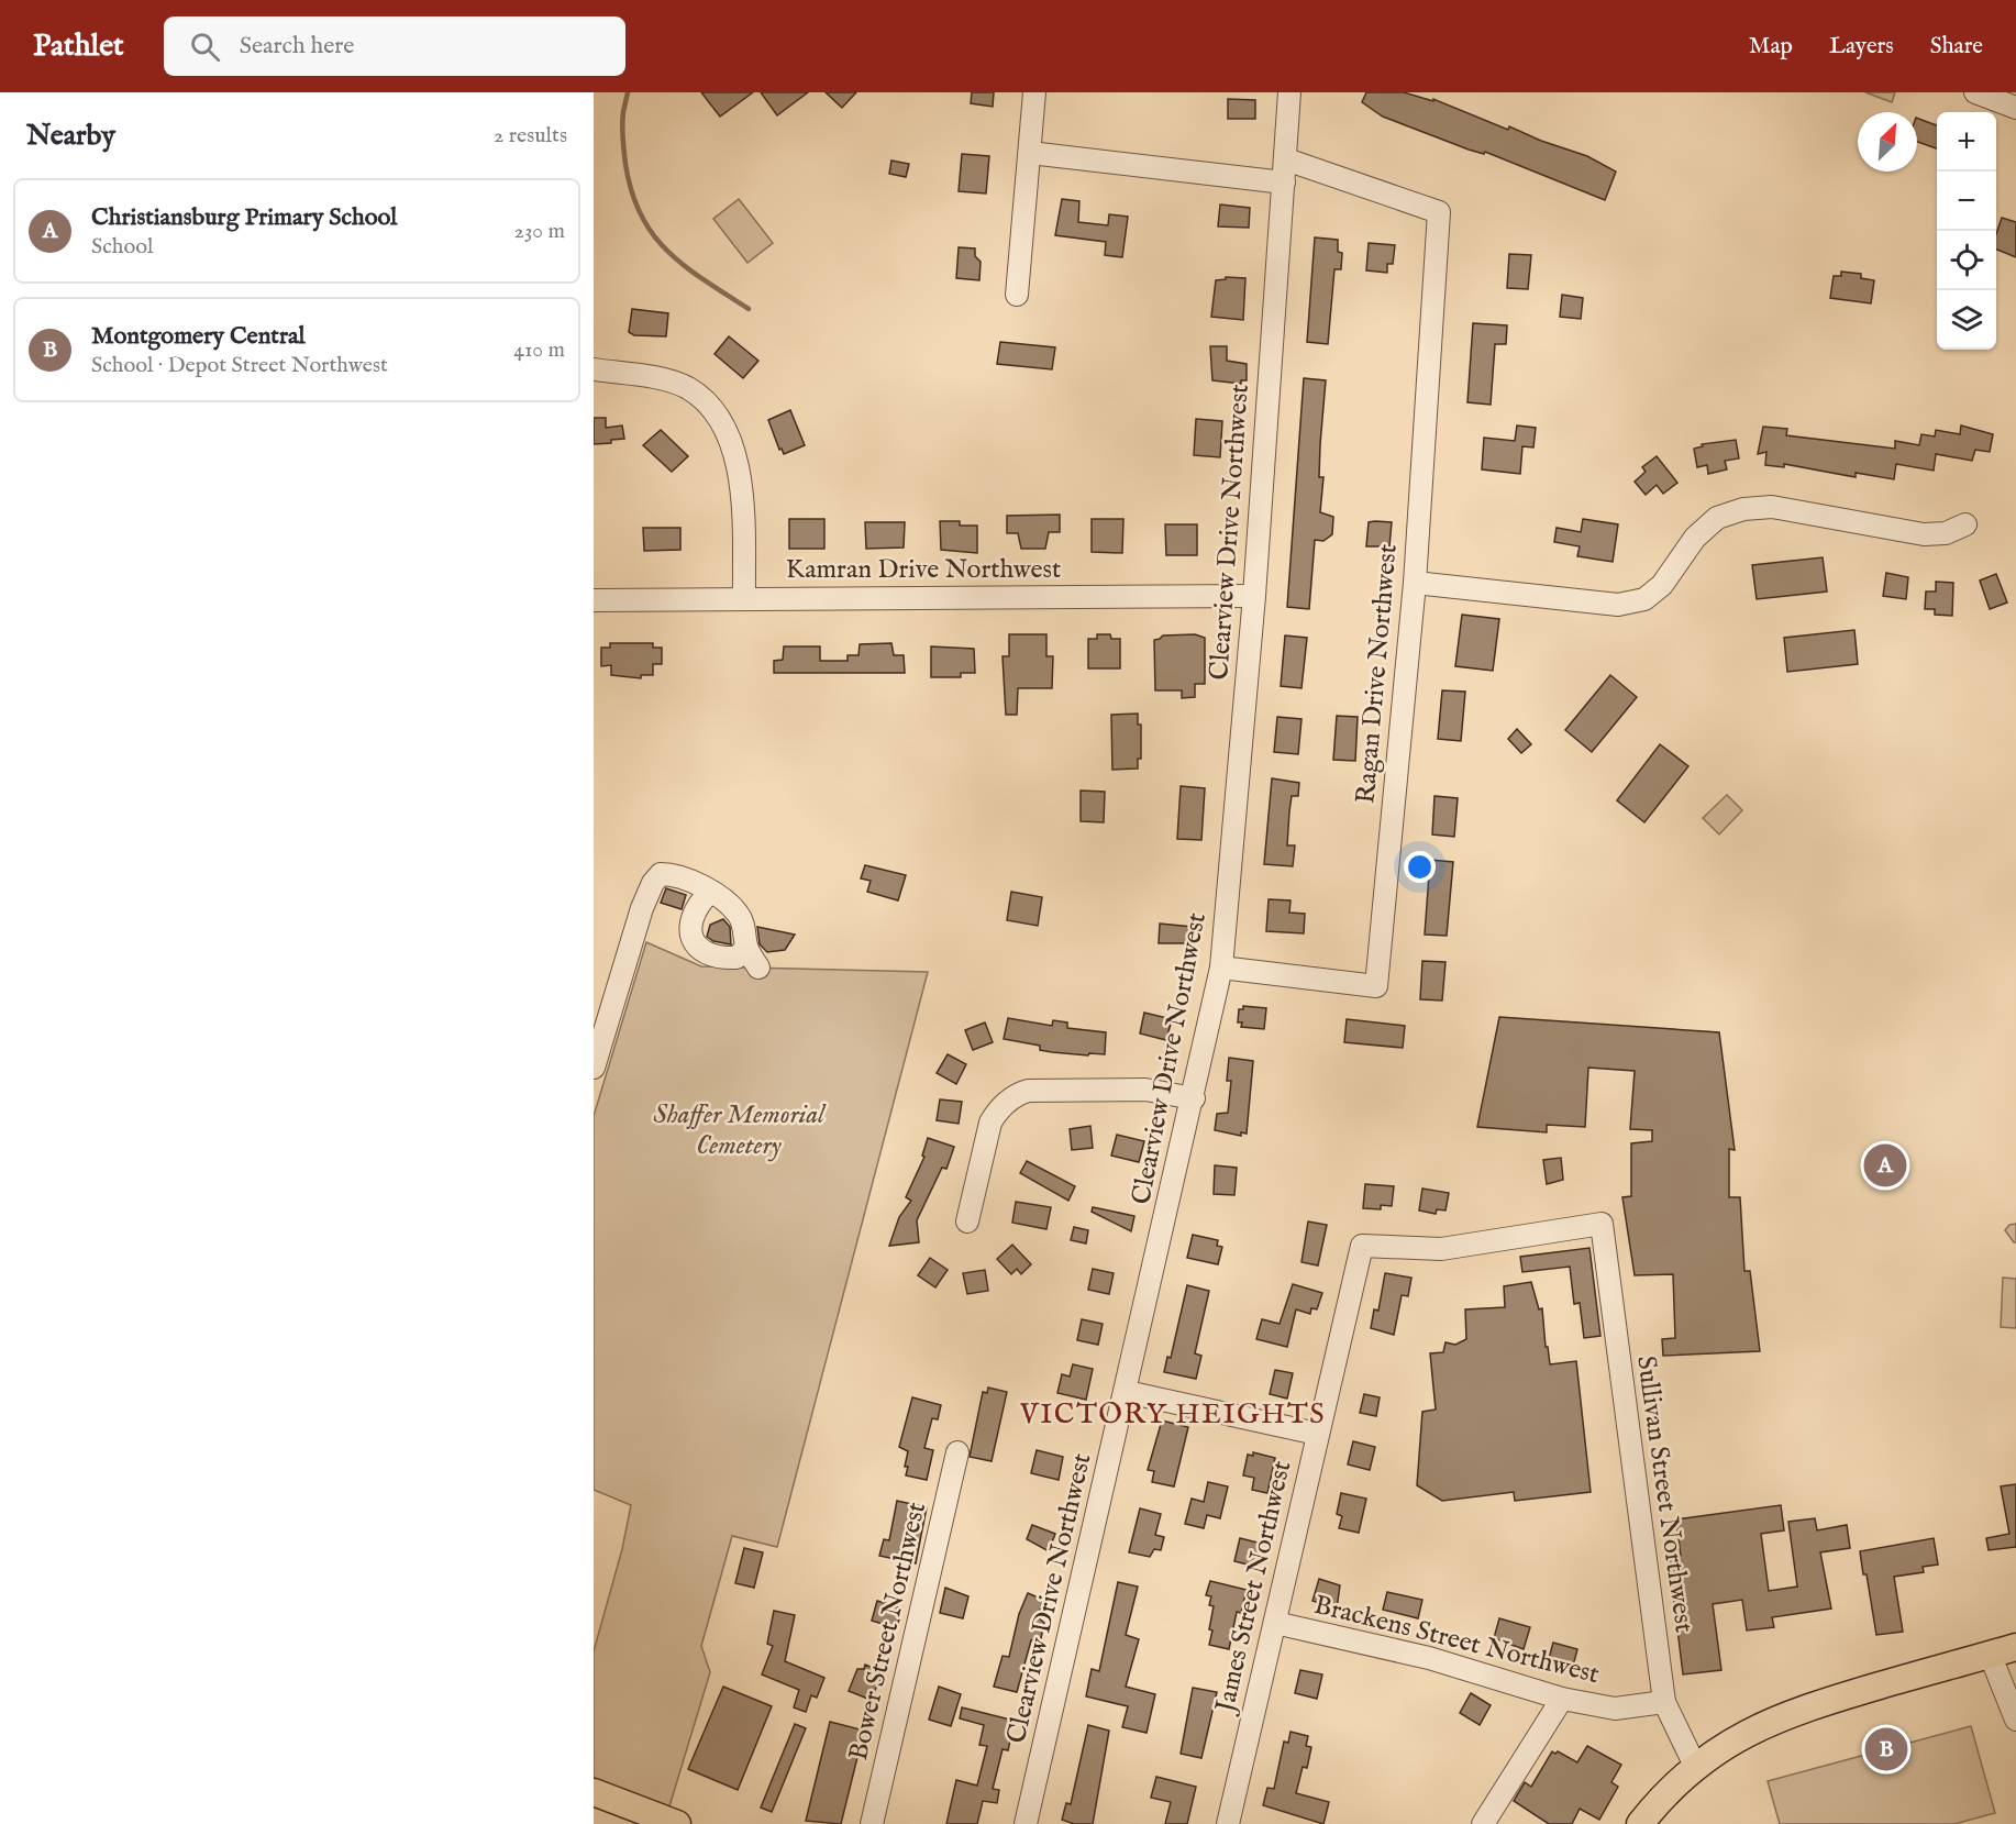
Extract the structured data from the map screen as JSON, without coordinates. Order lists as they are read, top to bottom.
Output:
{
  "streets": {
    "street": [
      "Clearview Drive Northwest",
      "Kamran Drive Northwest",
      "Ragan Drive Northwest",
      "Sullivan Street Northwest",
      "James Street Northwest",
      "Bower Street Northwest",
      "Brackens Street Northwest"
    ]
  },
  "crossings": [
    ["Clearview Drive Northwest", "Kamran Drive Northwest"],
    ["Clearview Drive Northwest", "Ragan Drive Northwest"],
    ["Sullivan Street Northwest", "James Street Northwest"],
    ["Sullivan Street Northwest", "Brackens Street Northwest"],
    ["James Street Northwest", "Brackens Street Northwest"]
  ],
  "districts": ["VICTORY HEIGHTS"],
  "parks": ["Shaffer Memorial Cemetery"],
  "north": "top right",
  "page": {
    "header": "Pathlet",
    "search": "Search here",
    "nav": ["Map", "Layers", "Share"],
    "heading": ["Nearby", "2 results"],
    "map_buttons": ["+", "−"],
    "list": [
      {
        "mark": "A",
        "name": "Christiansburg Primary School",
        "note": "School",
        "value": "230 m"
      },
      {
        "mark": "B",
        "name": "Montgomery Central",
        "note": "School · Depot Street Northwest",
        "value": "410 m"
      }
    ],
    "pins": ["A", "B"]
  }
}
